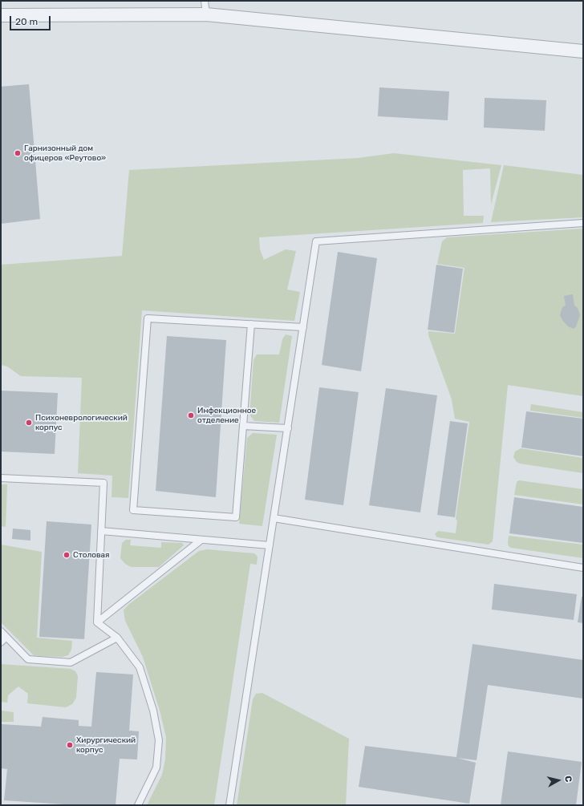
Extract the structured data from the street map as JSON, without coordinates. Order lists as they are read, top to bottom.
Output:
{
  "places": [
    "Гарнизонный дом офицеров «Реутово»",
    "Инфекционное отделение",
    "Психоневрологический корпус",
    "Столовая",
    "Хирургический корпус"
  ],
  "scale_bar": "20 m",
  "north": "right"
}
